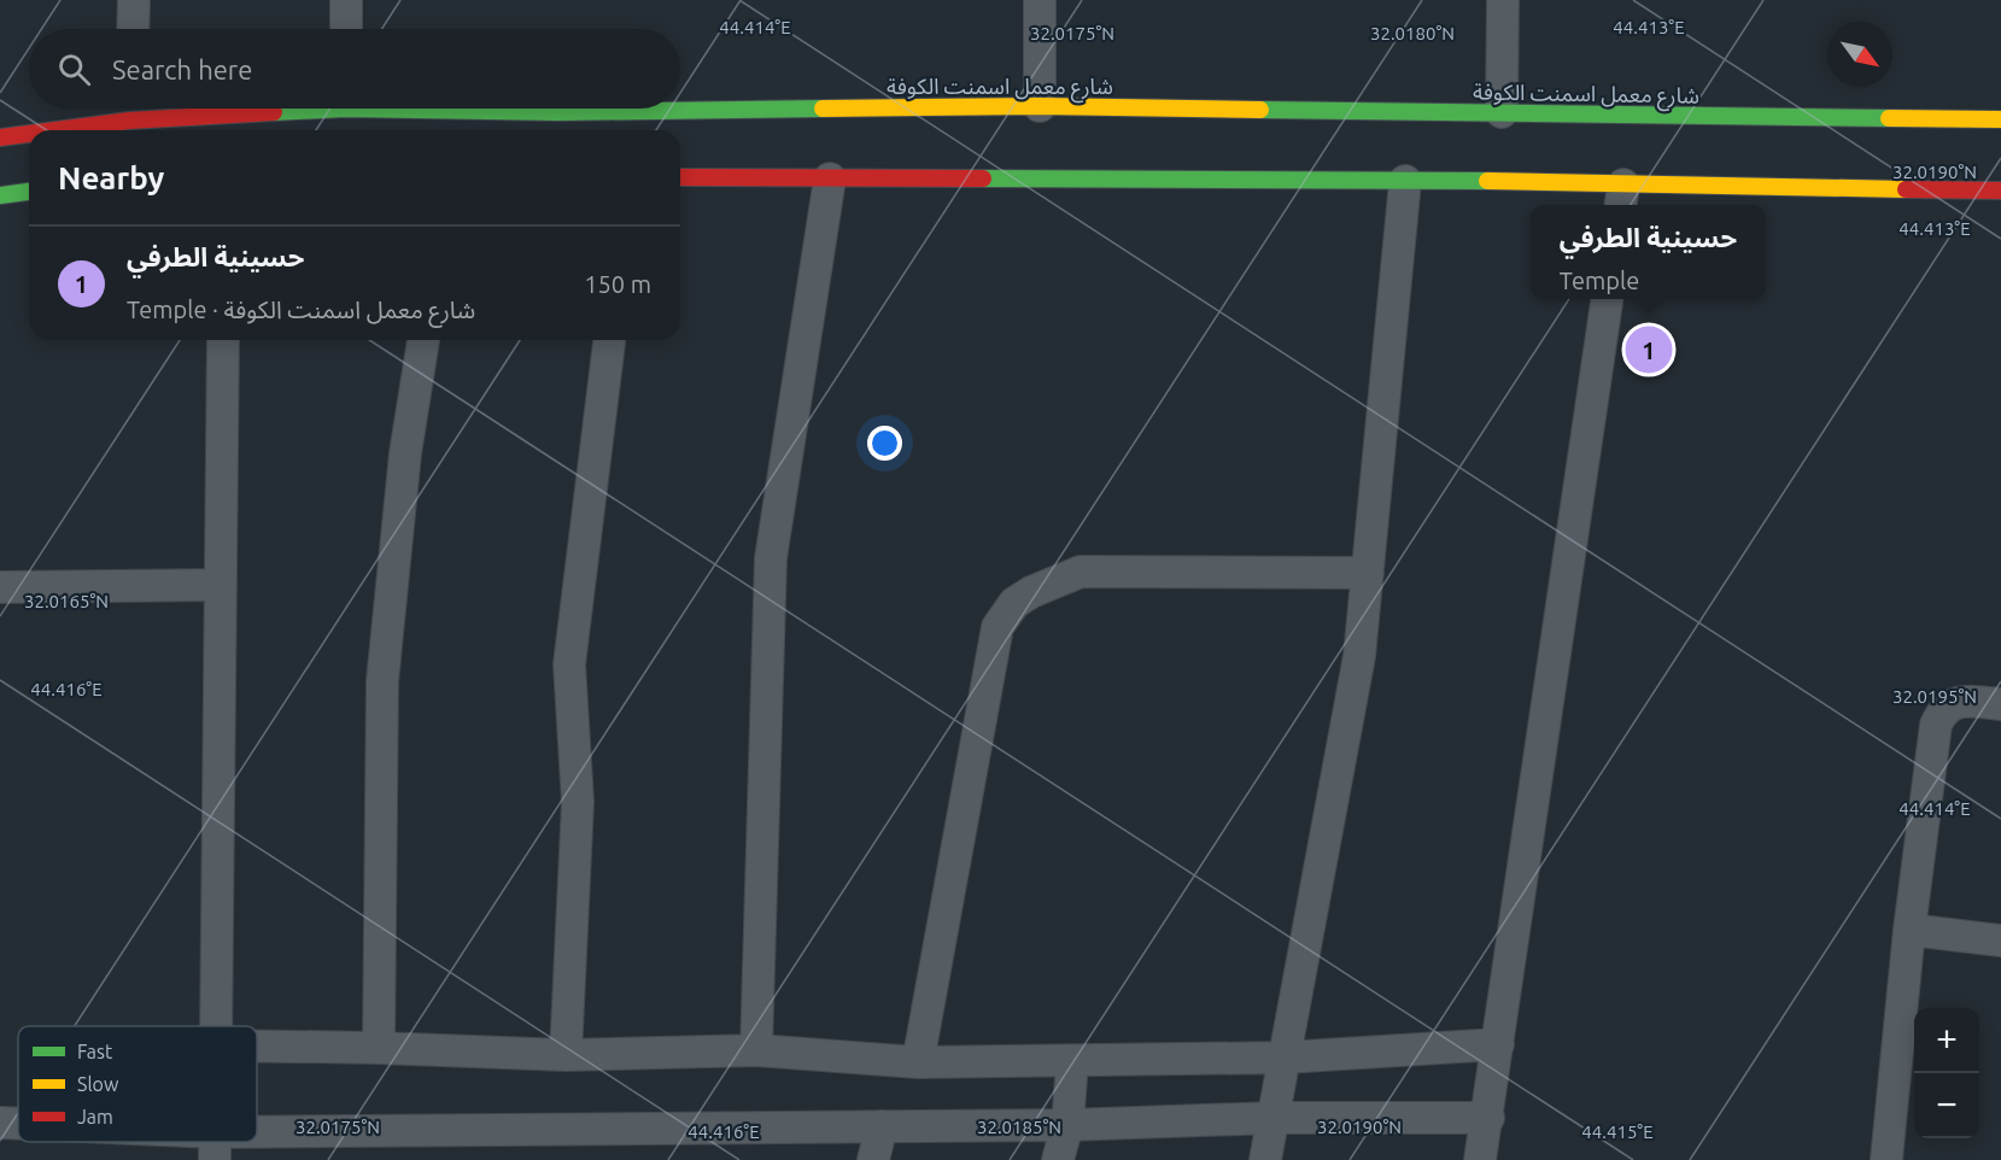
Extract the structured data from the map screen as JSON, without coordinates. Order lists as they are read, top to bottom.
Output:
{
  "streets": {
    "main road": ["شارع معمل اسمنت الكوفة"]
  },
  "legend": ["Fast", "Slow", "Jam"],
  "north": "bottom right",
  "page": {
    "search": "Search here",
    "heading": "Nearby",
    "popup": ["حسينية الطرفي", "Temple"],
    "list": [
      {
        "mark": "1",
        "name": "حسينية الطرفي",
        "note": "Temple · شارع معمل اسمنت الكوفة",
        "value": "150 m"
      }
    ],
    "pins": "1",
    "map_buttons": ["+", "−"]
  },
  "coordinates": [
    "44.414°E",
    "44.413°E",
    "32.0175°N",
    "32.0180°N",
    "32.0190°N",
    "32.0165°N",
    "44.416°E",
    "32.0195°N",
    "32.0185°N",
    "44.415°E"
  ]
}
